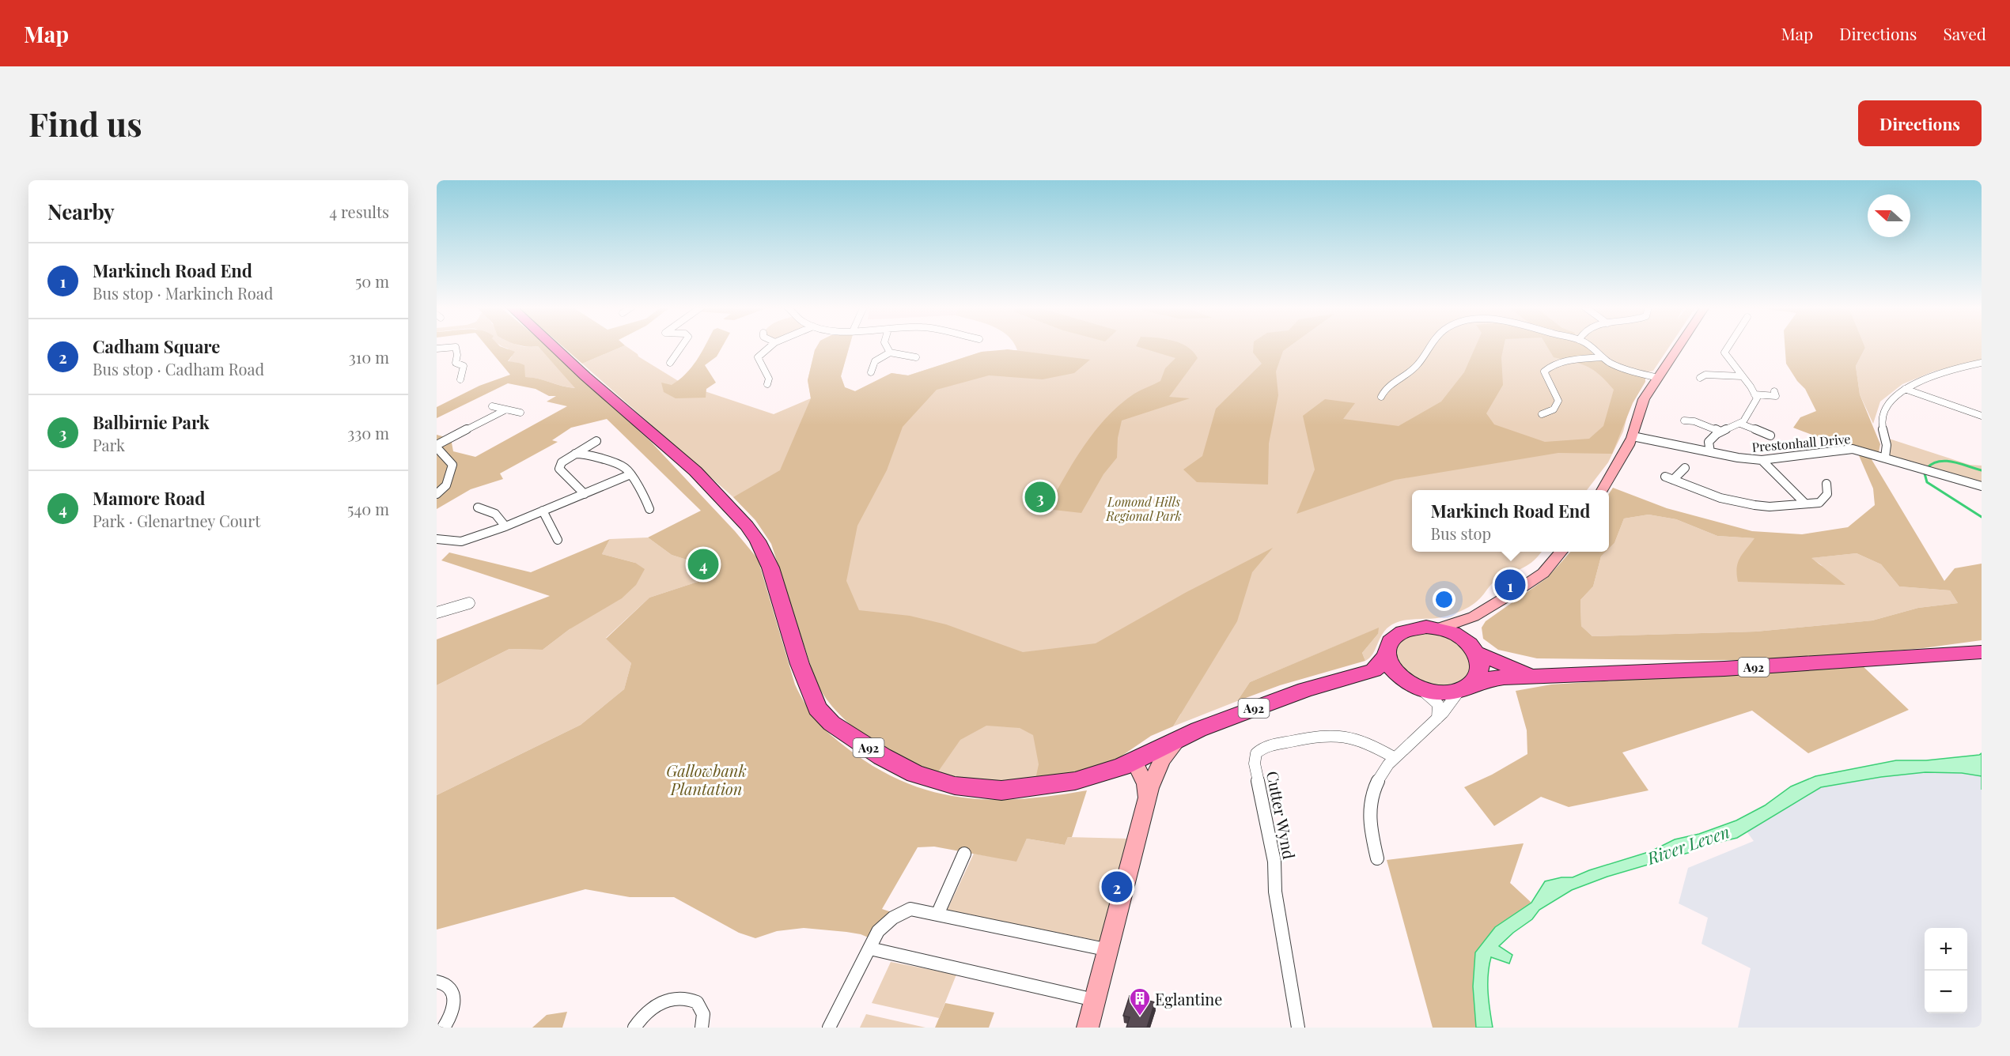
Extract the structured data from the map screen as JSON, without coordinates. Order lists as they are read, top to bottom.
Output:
{
  "streets": {
    "highway": ["A92"],
    "street": ["Prestonhall Drive", "Cutter Wynd"]
  },
  "water": ["River Leven"],
  "parks": ["Lomond Hills Regional Park", "Gallowbank Plantation"],
  "places": {
    "building": ["Eglantine"]
  },
  "north": "left",
  "page": {
    "header": "Map",
    "nav": ["Map", "Directions", "Saved"],
    "buttons": "Directions",
    "title": "Find us",
    "heading": ["Nearby", "4 results"],
    "list": [
      {
        "mark": "1",
        "name": "Markinch Road End",
        "note": "Bus stop · Markinch Road",
        "value": "50 m"
      },
      {
        "mark": "2",
        "name": "Cadham Square",
        "note": "Bus stop · Cadham Road",
        "value": "310 m"
      },
      {
        "mark": "3",
        "name": "Balbirnie Park",
        "note": "Park",
        "value": "330 m"
      },
      {
        "mark": "4",
        "name": "Mamore Road",
        "note": "Park · Glenartney Court",
        "value": "540 m"
      }
    ],
    "pins": [
      "3",
      "4",
      "1",
      "2"
    ],
    "popup": ["Markinch Road End", "Bus stop"],
    "map_buttons": ["+", "−"]
  }
}
